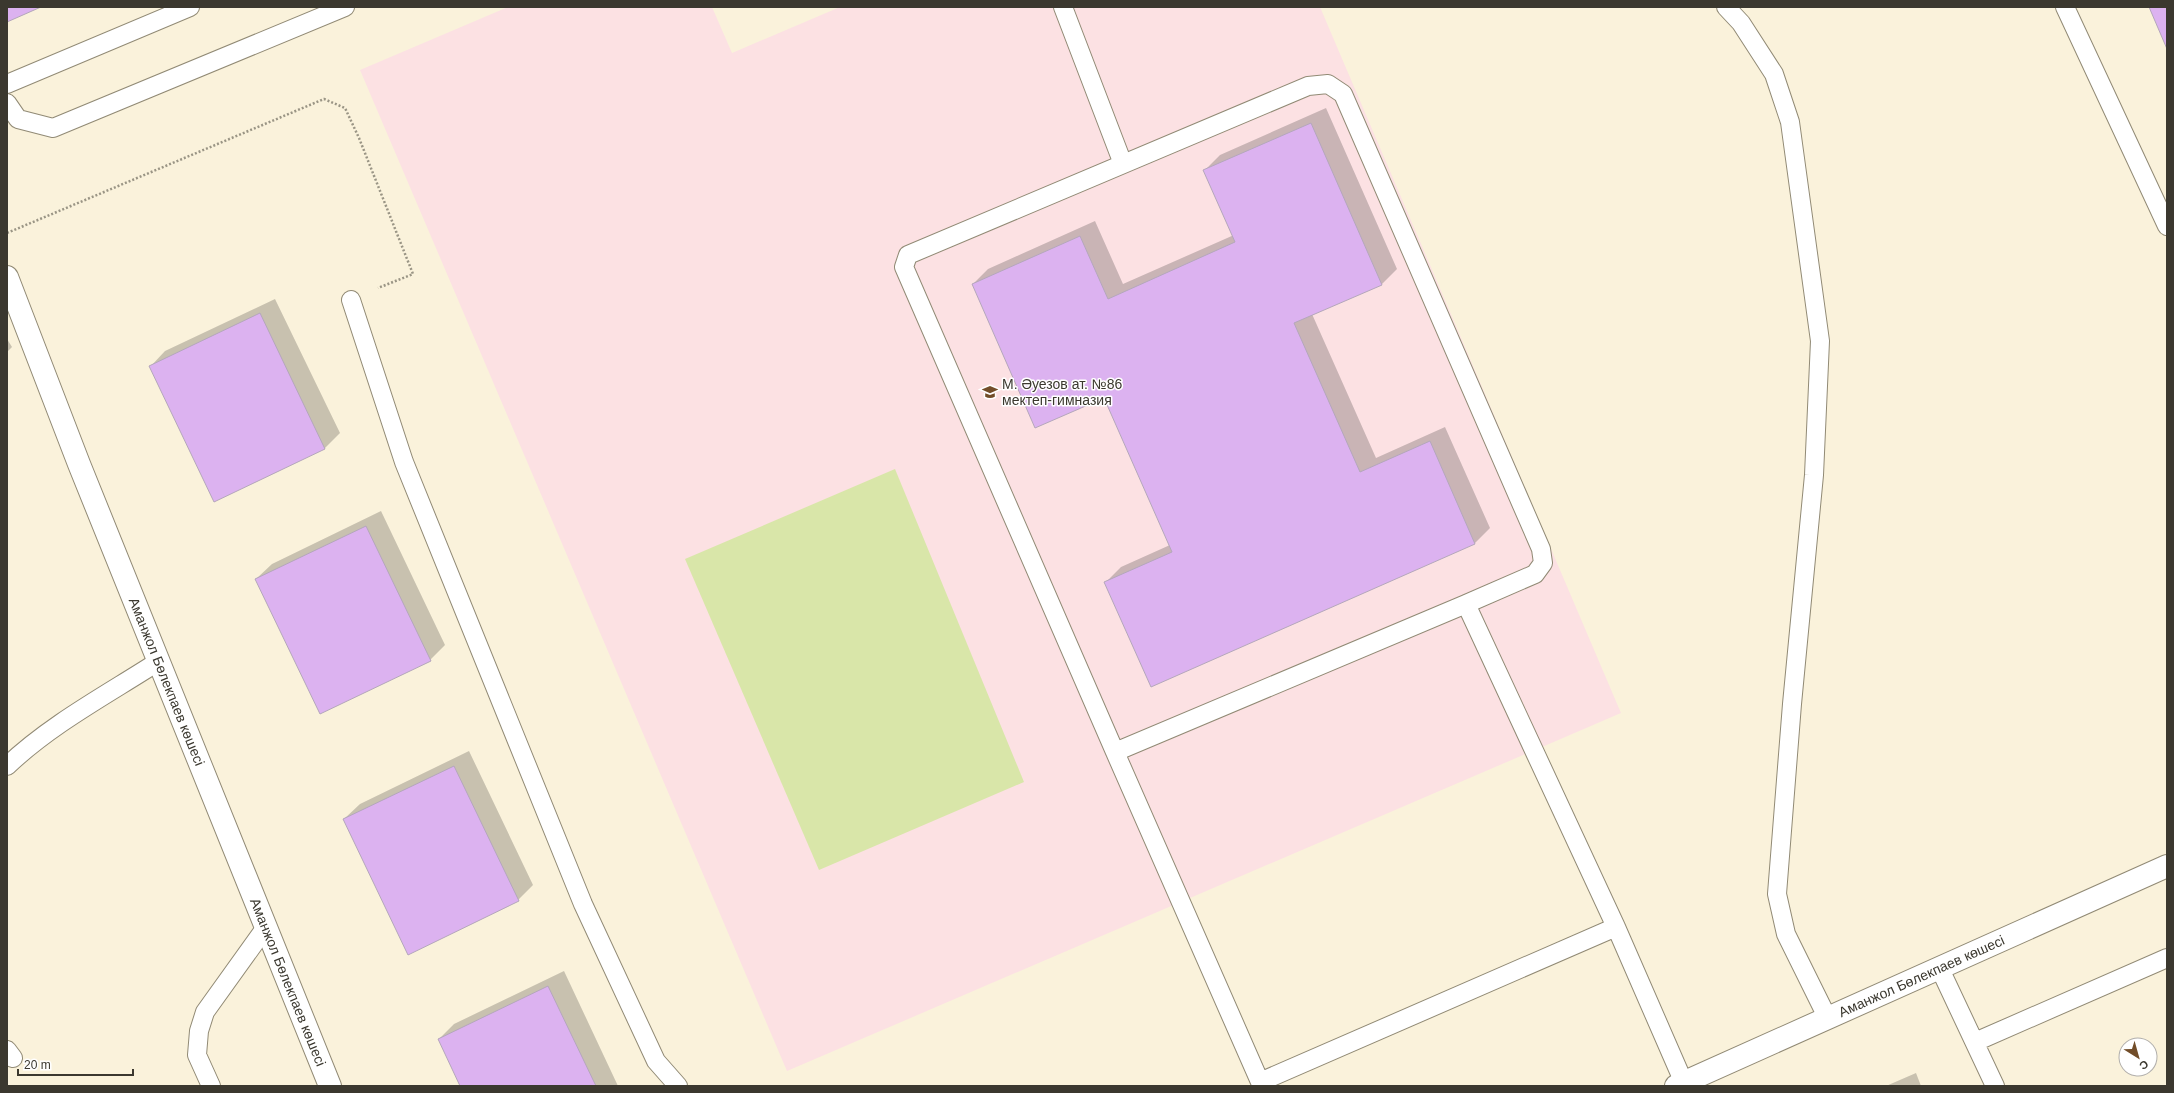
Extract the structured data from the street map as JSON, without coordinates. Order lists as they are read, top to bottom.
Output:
{
  "streets": {
    "street": ["Аманжол Бөлекпаев көшесі"]
  },
  "places": {
    "school or university": ["М. Әуезов ат. №86 мектеп-гимназия"]
  },
  "scale_bar": "20 m",
  "north": "bottom right"
}
